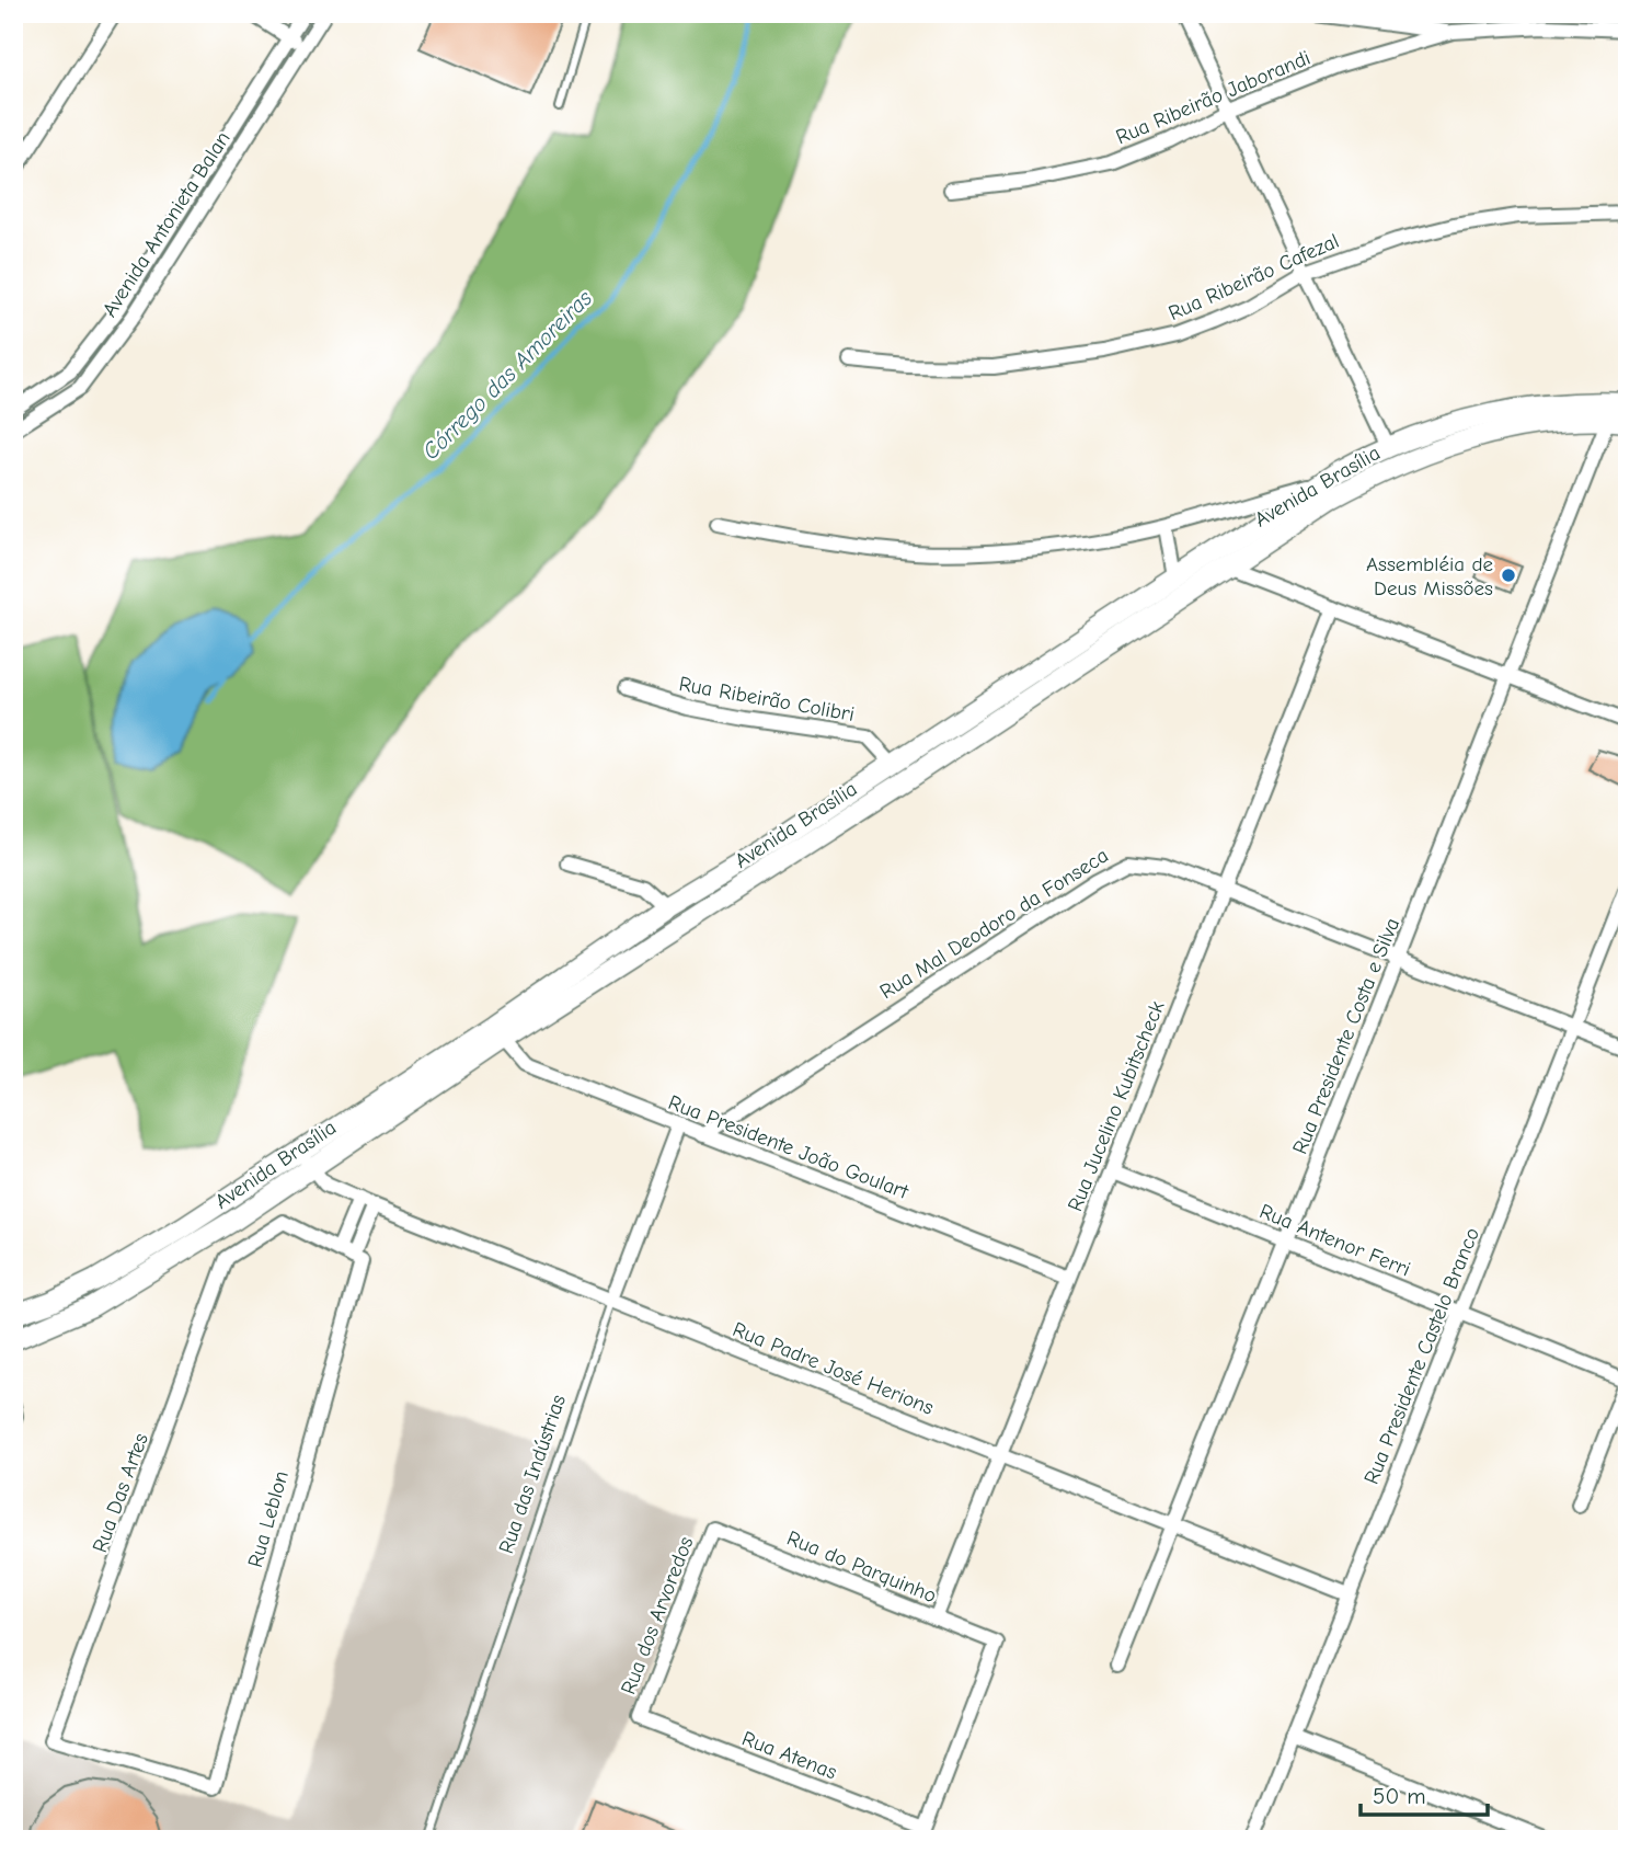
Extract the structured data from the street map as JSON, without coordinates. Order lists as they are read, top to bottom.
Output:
{
  "streets": {
    "main road": ["Avenida Brasília"],
    "street": [
      "Rua Ribeirão Jaborandi",
      "Avenida Antonieta Balan",
      "Rua Ribeirão Cafezal",
      "Rua Ribeirão Colibri",
      "Rua Mal Deodoro da Fonseca",
      "Rua Presidente Costa e Silva",
      "Rua Jucelino Kubitscheck",
      "Rua Presidente João Goulart",
      "Rua Antenor Ferri",
      "Rua Presidente Castelo Branco",
      "Rua Padre José Herions",
      "Rua das Indústrias",
      "Rua Das Artes",
      "Rua Leblon",
      "Rua do Parquinho",
      "Rua dos Arvoredos",
      "Rua Atenas"
    ]
  },
  "crossings": [
    ["Avenida Brasília", "Rua Ribeirão Colibri"],
    ["Avenida Brasília", "Rua Presidente Costa e Silva"],
    ["Avenida Brasília", "Rua Presidente João Goulart"],
    ["Avenida Brasília", "Rua Padre José Herions"],
    ["Rua Mal Deodoro da Fonseca", "Rua Presidente Costa e Silva"],
    ["Rua Mal Deodoro da Fonseca", "Rua Jucelino Kubitscheck"],
    ["Rua Mal Deodoro da Fonseca", "Rua Presidente João Goulart"],
    ["Rua Mal Deodoro da Fonseca", "Rua Presidente Castelo Branco"],
    ["Rua Presidente Costa e Silva", "Rua Antenor Ferri"],
    ["Rua Presidente Costa e Silva", "Rua Padre José Herions"],
    ["Rua Jucelino Kubitscheck", "Rua Presidente João Goulart"],
    ["Rua Jucelino Kubitscheck", "Rua Antenor Ferri"],
    ["Rua Jucelino Kubitscheck", "Rua Padre José Herions"],
    ["Rua Jucelino Kubitscheck", "Rua do Parquinho"],
    ["Rua Presidente João Goulart", "Rua das Indústrias"],
    ["Rua Antenor Ferri", "Rua Presidente Castelo Branco"],
    ["Rua Presidente Castelo Branco", "Rua Padre José Herions"],
    ["Rua Padre José Herions", "Rua das Indústrias"],
    ["Rua Padre José Herions", "Rua Leblon"],
    ["Rua Das Artes", "Rua Leblon"],
    ["Rua do Parquinho", "Rua dos Arvoredos"],
    ["Rua do Parquinho", "Rua Atenas"],
    ["Rua dos Arvoredos", "Rua Atenas"]
  ],
  "water": ["Córrego das Amoreiras"],
  "places": ["Assembléia de Deus Missões"],
  "scale_bar": "50 m"
}
